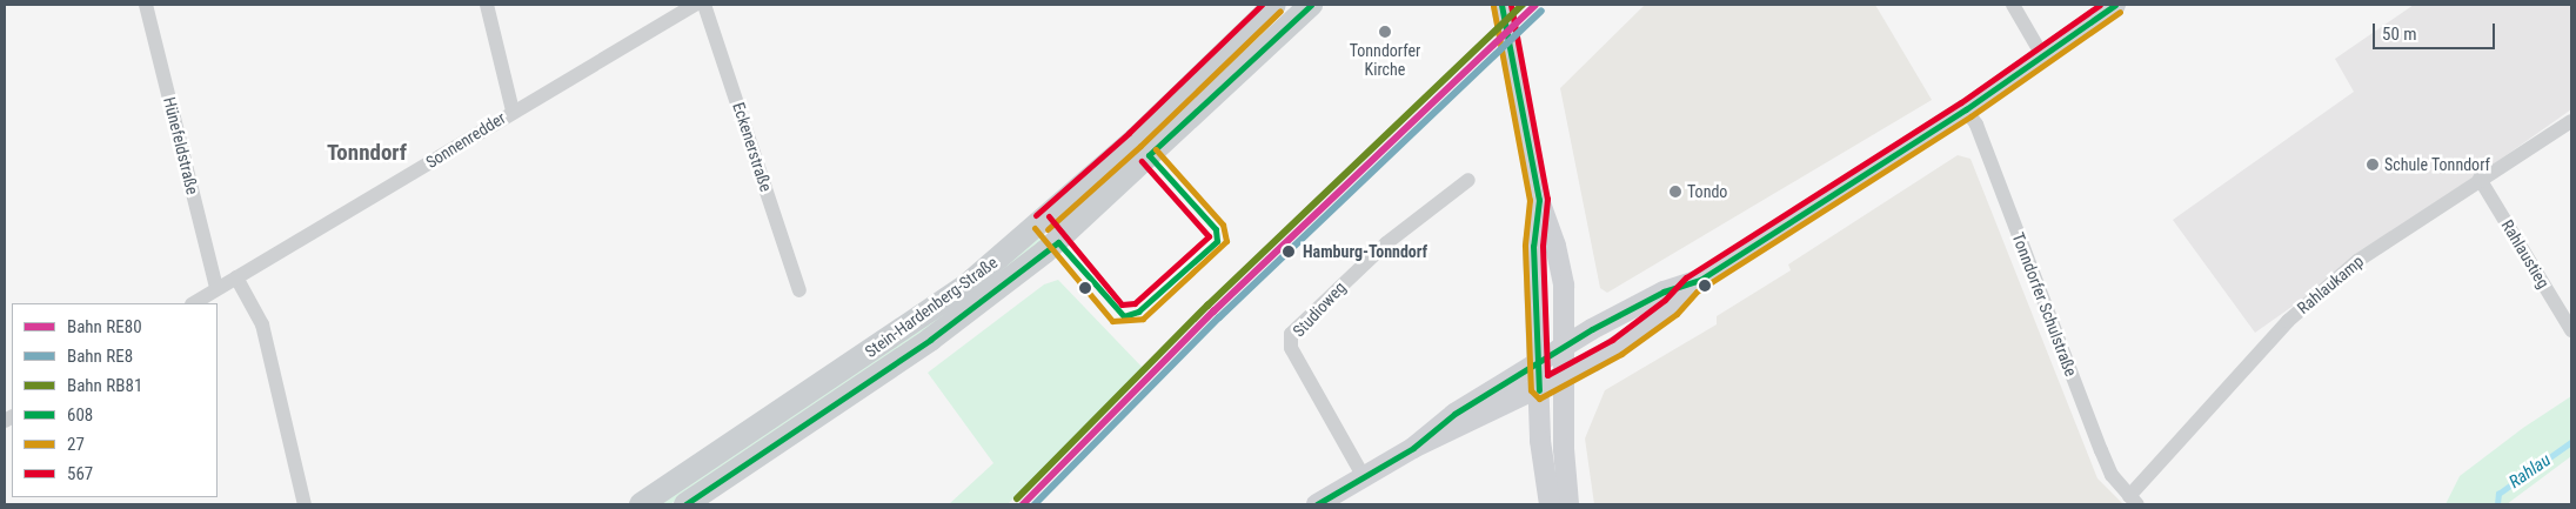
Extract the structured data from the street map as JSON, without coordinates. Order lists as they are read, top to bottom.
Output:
{
  "streets": {
    "main road": ["Stein-Hardenberg-Straße"],
    "street": [
      "Sonnenredder",
      "Hünefeldstraße",
      "Eckenerstraße",
      "Rahlaustieg",
      "Rahlaukamp",
      "Tonndorfer Schulstraße",
      "Studioweg"
    ]
  },
  "crossings": [
    ["Sonnenredder", "Hünefeldstraße"],
    ["Rahlaustieg", "Rahlaukamp"],
    ["Rahlaukamp", "Tonndorfer Schulstraße"]
  ],
  "districts": ["Tonndorf"],
  "water": ["Rahlau"],
  "places": [
    "Tonndorfer Kirche",
    "Schule Tonndorf",
    "Tondo",
    "Hamburg-Tonndorf"
  ],
  "lines": [
    "rail line RE80",
    "rail line RB81",
    "transit line 608",
    "transit line 567",
    "transit line 27",
    "rail line RE8"
  ],
  "legend": [
    "Bahn RE80",
    "Bahn RE8",
    "Bahn RB81",
    "608",
    "27",
    "567"
  ],
  "scale_bar": "50 m"
}
